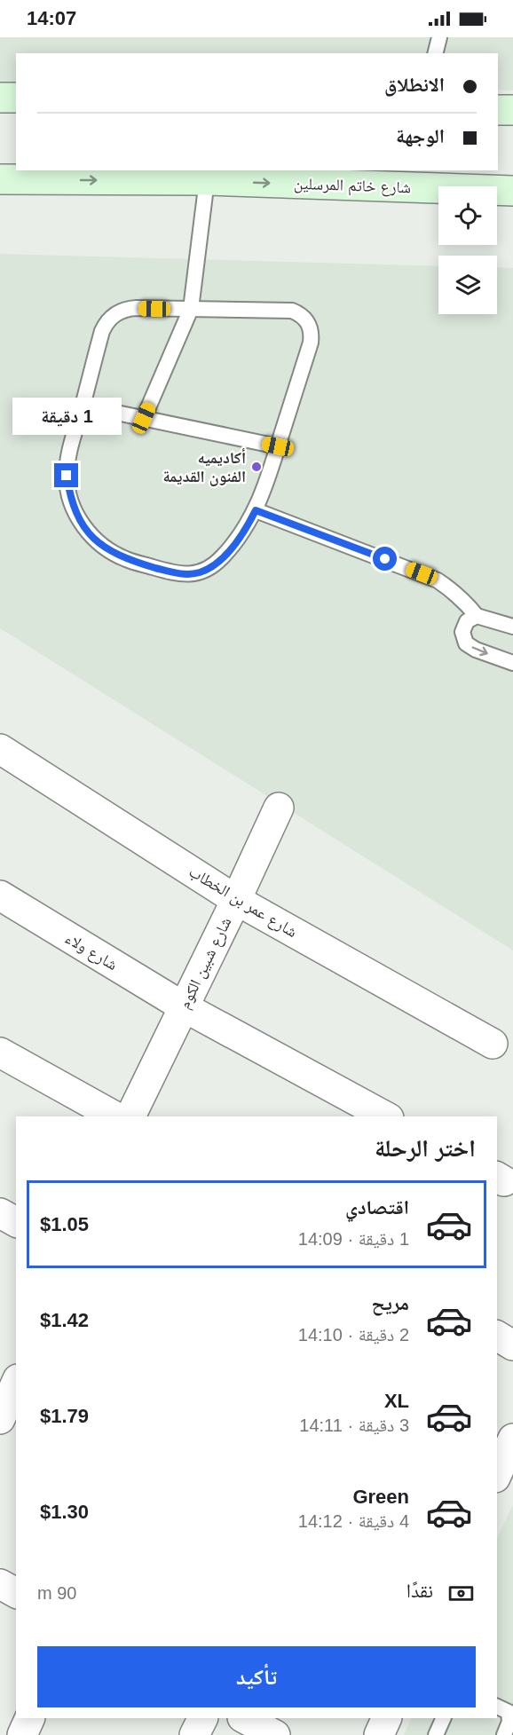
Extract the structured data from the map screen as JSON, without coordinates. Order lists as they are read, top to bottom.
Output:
{
  "streets": {
    "main road": ["شارع خاتم المرسلين"],
    "street": ["شارع عمر بن الخطاب", "شارع ولاء", "شارع شبين الكوم"]
  },
  "crossings": [
    ["شارع عمر بن الخطاب", "شارع شبين الكوم"],
    ["شارع ولاء", "شارع شبين الكوم"]
  ],
  "one_way": ["شارع خاتم المرسلين"],
  "places": ["أكاديميه الفنون القديمة"],
  "page": {
    "status": "14:07",
    "banner": ["الانطلاق", "الوجهة"],
    "bubble": "1 دقيقة",
    "heading": "اختر الرحلة",
    "list": [
      {
        "name": "اقتصادي",
        "note": "1 دقيقة · 14:09",
        "value": "$1.05"
      },
      {
        "name": "مريح",
        "note": "2 دقيقة · 14:10",
        "value": "$1.42"
      },
      {
        "name": "XL",
        "note": "3 دقيقة · 14:11",
        "value": "$1.79"
      },
      {
        "name": "Green",
        "note": "4 دقيقة · 14:12",
        "value": "$1.30"
      }
    ],
    "pay": ["نقدًا", "90 m"],
    "buttons": "تأكيد"
  }
}
